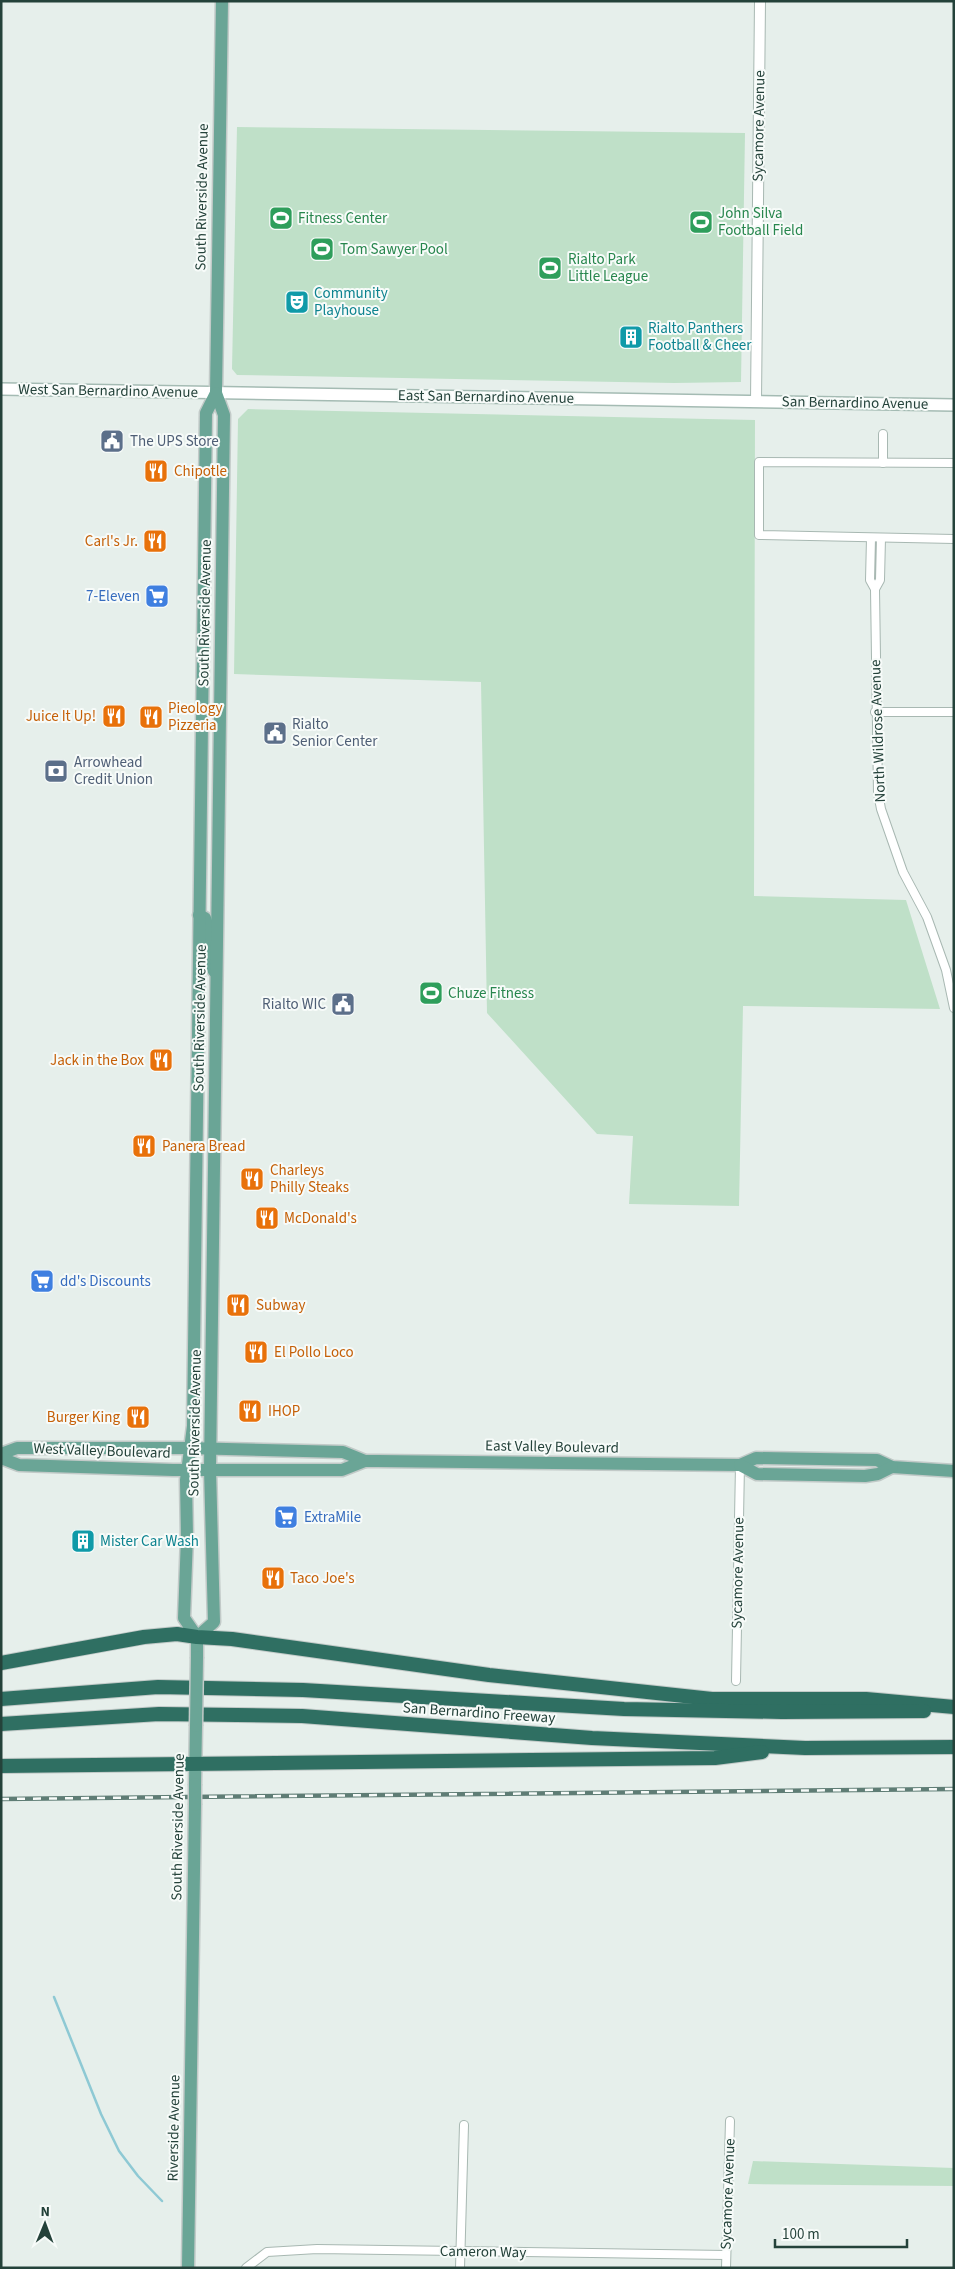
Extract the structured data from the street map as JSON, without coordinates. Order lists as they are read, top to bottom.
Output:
{
  "streets": {
    "highway": ["San Bernardino Freeway"],
    "main road": [
      "South Riverside Avenue",
      "West San Bernardino Avenue",
      "East San Bernardino Avenue",
      "San Bernardino Avenue",
      "East Valley Boulevard",
      "West Valley Boulevard",
      "Riverside Avenue"
    ],
    "street": ["Sycamore Avenue", "North Wildrose Avenue", "Cameron Way"]
  },
  "crossings": [
    ["Sycamore Avenue", "East San Bernardino Avenue"],
    ["Sycamore Avenue", "San Bernardino Avenue"],
    ["Sycamore Avenue", "East Valley Boulevard"],
    ["Sycamore Avenue", "Cameron Way"],
    ["South Riverside Avenue", "West San Bernardino Avenue"],
    ["South Riverside Avenue", "East San Bernardino Avenue"],
    ["South Riverside Avenue", "East Valley Boulevard"],
    ["South Riverside Avenue", "West Valley Boulevard"],
    ["South Riverside Avenue", "Riverside Avenue"],
    ["West San Bernardino Avenue", "East San Bernardino Avenue"],
    ["East San Bernardino Avenue", "San Bernardino Avenue"],
    ["East Valley Boulevard", "West Valley Boulevard"]
  ],
  "places": {
    "sports": [
      "Fitness Center",
      "John Silva Football Field",
      "Tom Sawyer Pool",
      "Rialto Park Little League",
      "Chuze Fitness"
    ],
    "theatre": ["Community Playhouse"],
    "building": ["Rialto Panthers Football & Cheer", "Mister Car Wash"],
    "public building": ["The UPS Store", "Rialto Senior Center", "Rialto WIC"],
    "restaurant": [
      "Chipotle",
      "Carl's Jr.",
      "Juice It Up!",
      "Pieology Pizzeria",
      "Jack in the Box",
      "Panera Bread",
      "Charleys Philly Steaks",
      "McDonald's",
      "Subway",
      "El Pollo Loco",
      "IHOP",
      "Burger King",
      "Taco Joe's"
    ],
    "supermarket": ["7-Eleven", "dd's Discounts", "ExtraMile"],
    "bank": ["Arrowhead Credit Union"]
  },
  "scale_bar": "100 m",
  "north": "top"
}
